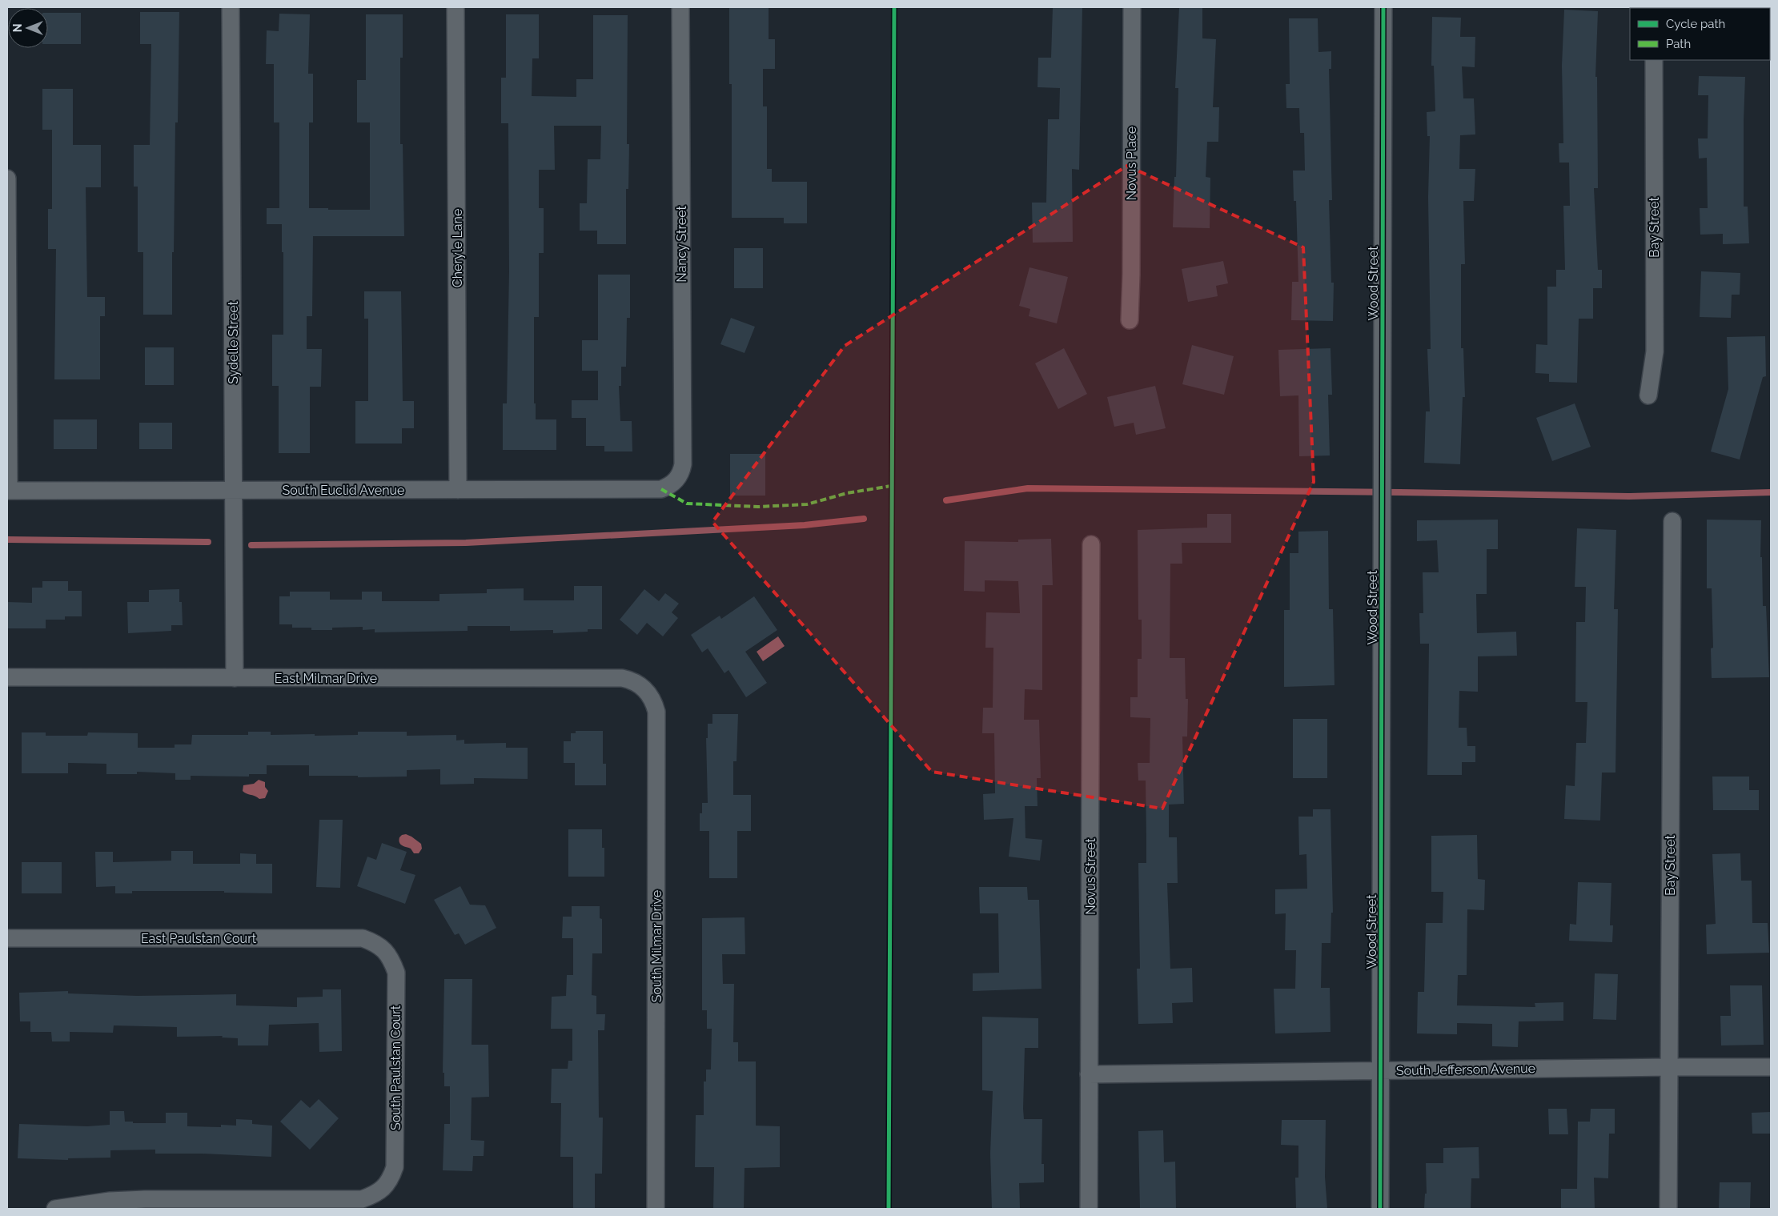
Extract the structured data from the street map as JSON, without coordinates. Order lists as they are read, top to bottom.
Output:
{
  "streets": {
    "street": [
      "Novus Place",
      "Bay Street",
      "Nancy Street",
      "Cheryle Lane",
      "Wood Street",
      "Sydelle Street",
      "South Euclid Avenue",
      "East Milmar Drive",
      "Novus Street",
      "East Paulstan Court",
      "South Milmar Drive",
      "South Paulstan Court",
      "South Jefferson Avenue"
    ]
  },
  "crossings": [
    ["Bay Street", "South Jefferson Avenue"],
    ["Nancy Street", "South Euclid Avenue"],
    ["Cheryle Lane", "South Euclid Avenue"],
    ["Wood Street", "South Jefferson Avenue"],
    ["Sydelle Street", "South Euclid Avenue"],
    ["Sydelle Street", "East Milmar Drive"],
    ["East Milmar Drive", "South Milmar Drive"],
    ["Novus Street", "South Jefferson Avenue"],
    ["East Paulstan Court", "South Paulstan Court"]
  ],
  "legend": ["Cycle path", "Path"],
  "north": "left"
}
